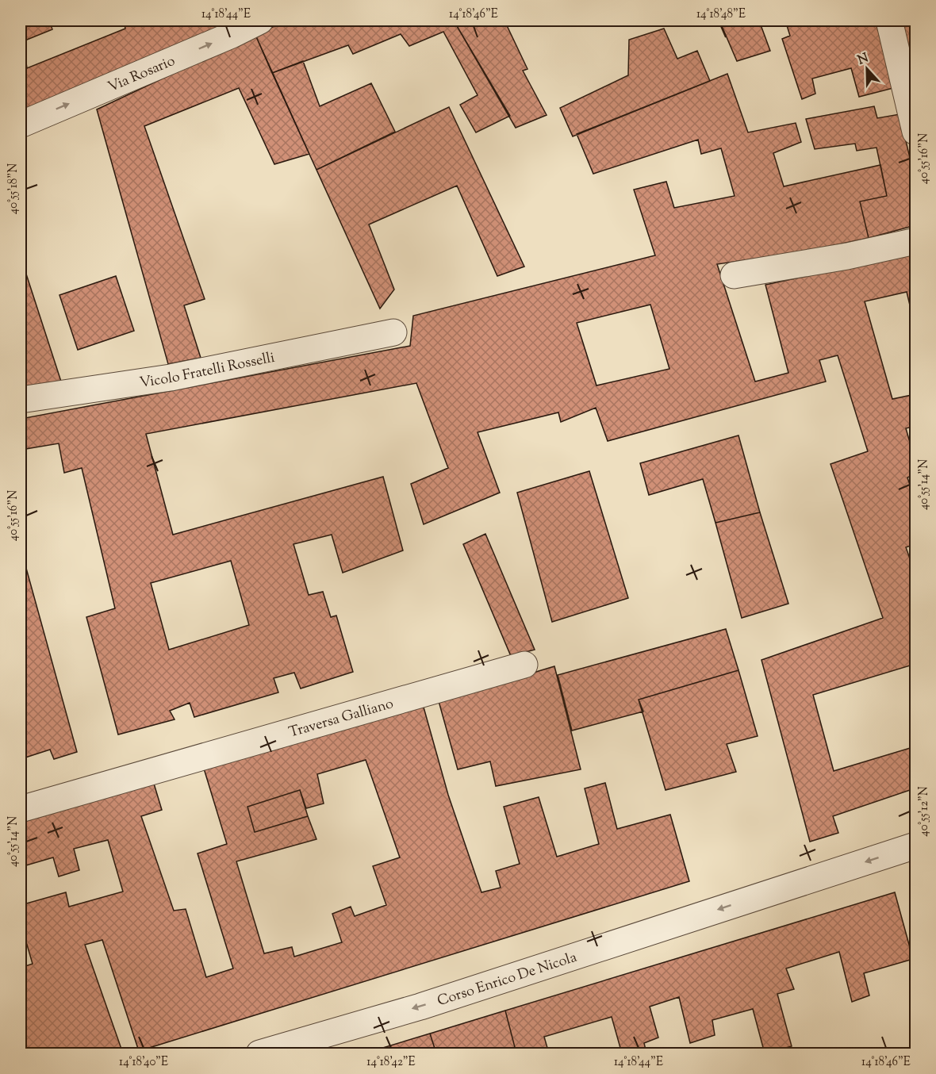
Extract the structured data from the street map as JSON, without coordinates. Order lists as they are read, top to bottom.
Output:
{
  "streets": {
    "street": [
      "Via Rosario",
      "Vicolo Fratelli Rosselli",
      "Traversa Galliano",
      "Corso Enrico De Nicola"
    ]
  },
  "one_way": ["Via Rosario", "Corso Enrico De Nicola"],
  "north": "top",
  "coordinates": [
    "14°18'44\"E",
    "14°18'46\"E",
    "14°18'48\"E",
    "40°55'16\"N",
    "40°55'18\"N",
    "40°55'14\"N",
    "40°55'12\"N",
    "14°18'40\"E",
    "14°18'42\"E"
  ]
}
